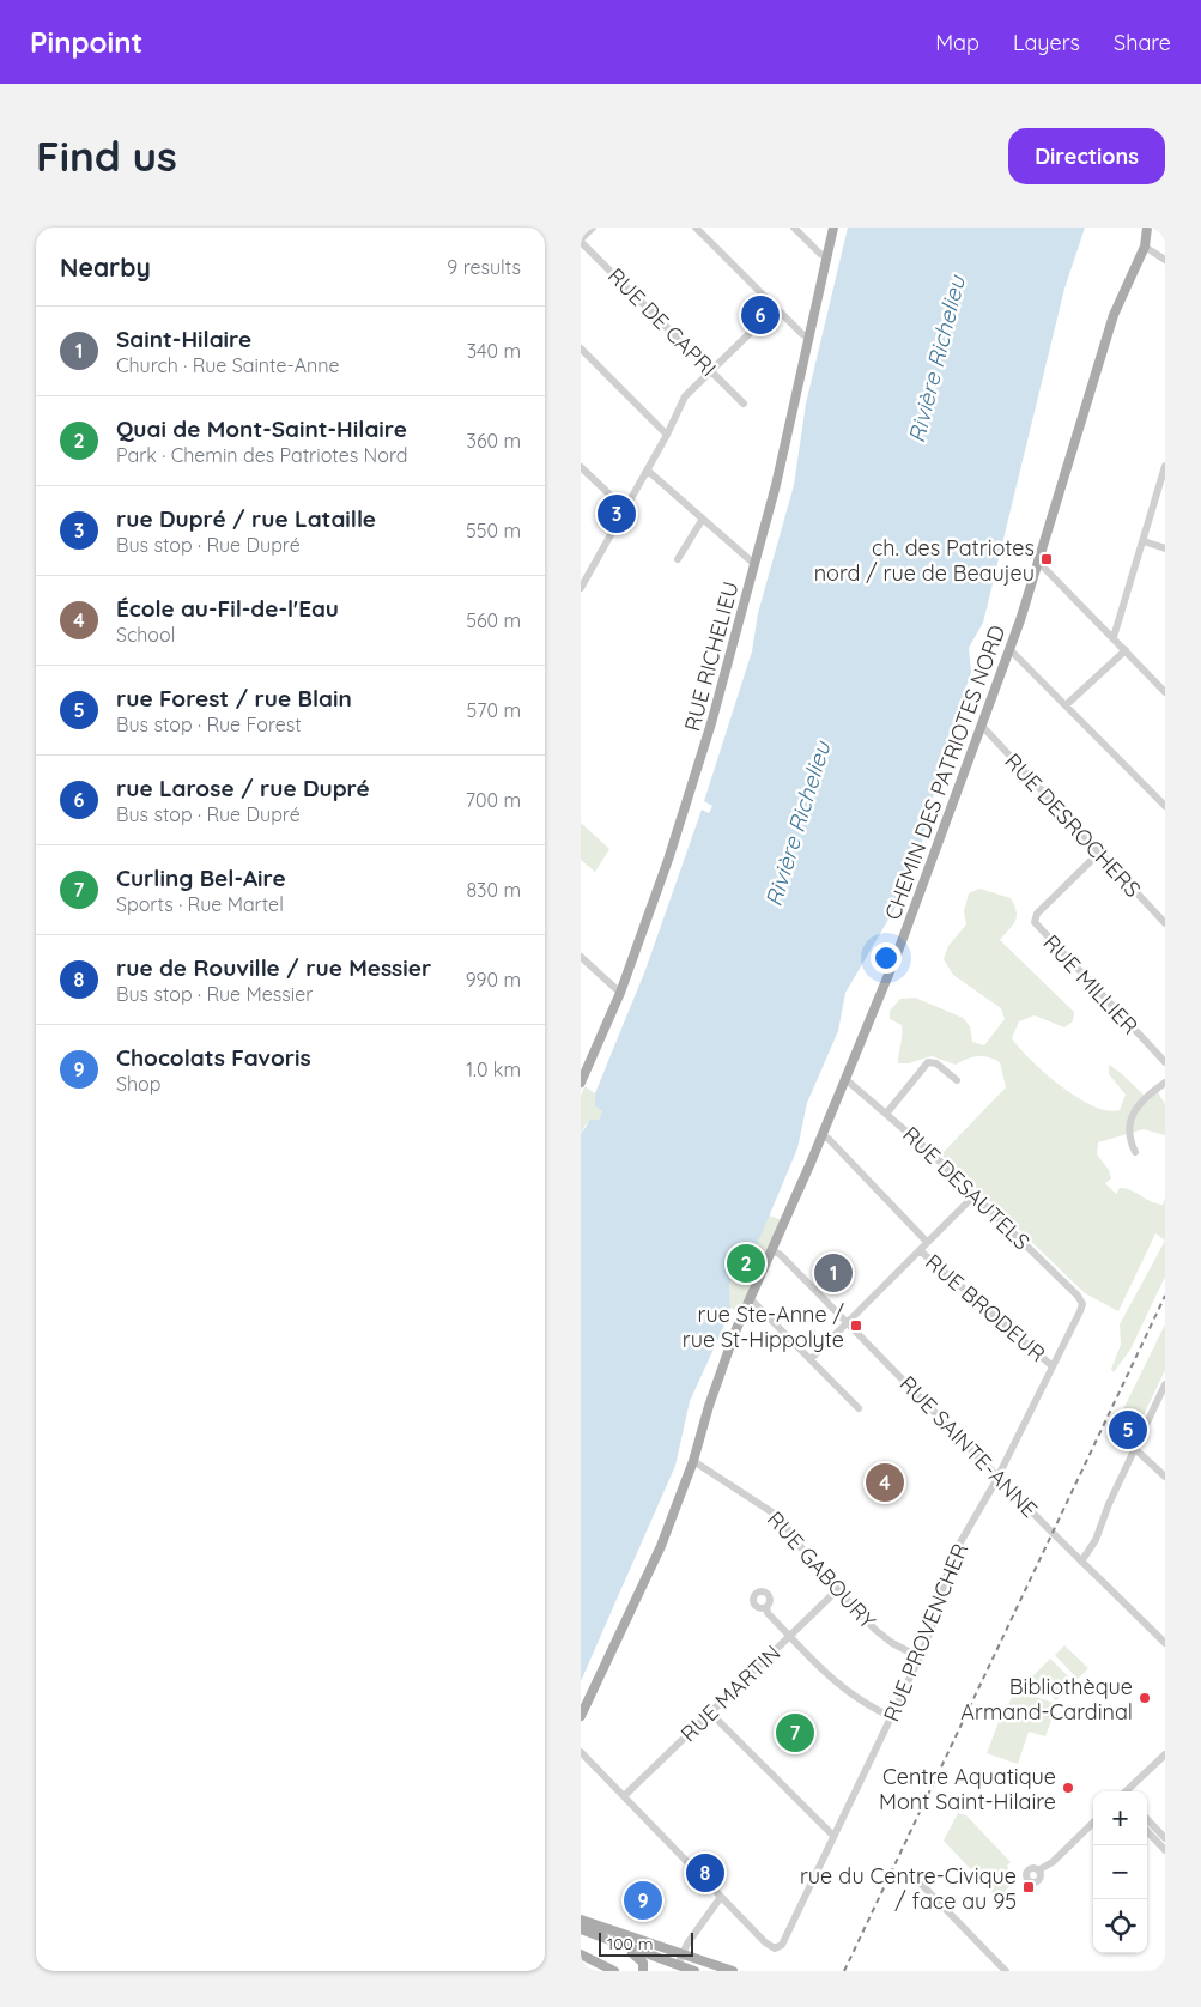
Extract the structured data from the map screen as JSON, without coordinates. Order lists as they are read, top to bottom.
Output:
{
  "streets": {
    "main road": ["RUE RICHELIEU", "CHEMIN DES PATRIOTES NORD"],
    "street": [
      "RUE DE CAPRI",
      "RUE DESROCHERS",
      "RUE MILLIER",
      "RUE DESAUTELS",
      "RUE BRODEUR",
      "RUE SAINTE-ANNE",
      "RUE GABOURY",
      "RUE PROVENCHER",
      "RUE MARTIN"
    ]
  },
  "crossings": [
    ["CHEMIN DES PATRIOTES NORD", "RUE DESROCHERS"],
    ["CHEMIN DES PATRIOTES NORD", "RUE DESAUTELS"],
    ["CHEMIN DES PATRIOTES NORD", "RUE SAINTE-ANNE"],
    ["CHEMIN DES PATRIOTES NORD", "RUE GABOURY"],
    ["RUE DESROCHERS", "RUE MILLIER"],
    ["RUE DESAUTELS", "RUE PROVENCHER"],
    ["RUE BRODEUR", "RUE PROVENCHER"],
    ["RUE SAINTE-ANNE", "RUE PROVENCHER"],
    ["RUE GABOURY", "RUE PROVENCHER"],
    ["RUE GABOURY", "RUE MARTIN"]
  ],
  "water": ["Rivière Richelieu"],
  "places": {
    "transit": ["ch. des Patriotes nord / rue de Beaujeu", "rue Ste-Anne / rue St-Hippolyte", "rue du Centre-Civique / face au 95"],
    "other": ["Bibliothèque Armand-Cardinal", "Centre Aquatique Mont Saint-Hilaire"]
  },
  "scale_bar": "100 m",
  "page": {
    "header": "Pinpoint",
    "nav": ["Map", "Layers", "Share"],
    "buttons": "Directions",
    "title": "Find us",
    "heading": ["Nearby", "9 results"],
    "pins": [
      "6",
      "3",
      "2",
      "1",
      "5",
      "4",
      "7",
      "8",
      "9"
    ],
    "list": [
      {
        "mark": "1",
        "name": "Saint-Hilaire",
        "note": "Church · Rue Sainte-Anne",
        "value": "340 m"
      },
      {
        "mark": "2",
        "name": "Quai de Mont-Saint-Hilaire",
        "note": "Park · Chemin des Patriotes Nord",
        "value": "360 m"
      },
      {
        "mark": "3",
        "name": "rue Dupré / rue Lataille",
        "note": "Bus stop · Rue Dupré",
        "value": "550 m"
      },
      {
        "mark": "4",
        "name": "École au-Fil-de-l'Eau",
        "note": "School",
        "value": "560 m"
      },
      {
        "mark": "5",
        "name": "rue Forest / rue Blain",
        "note": "Bus stop · Rue Forest",
        "value": "570 m"
      },
      {
        "mark": "6",
        "name": "rue Larose / rue Dupré",
        "note": "Bus stop · Rue Dupré",
        "value": "700 m"
      },
      {
        "mark": "7",
        "name": "Curling Bel-Aire",
        "note": "Sports · Rue Martel",
        "value": "830 m"
      },
      {
        "mark": "8",
        "name": "rue de Rouville / rue Messier",
        "note": "Bus stop · Rue Messier",
        "value": "990 m"
      },
      {
        "mark": "9",
        "name": "Chocolats Favoris",
        "note": "Shop",
        "value": "1.0 km"
      }
    ],
    "map_buttons": ["+", "−"],
    "scale": "100 m"
  }
}
